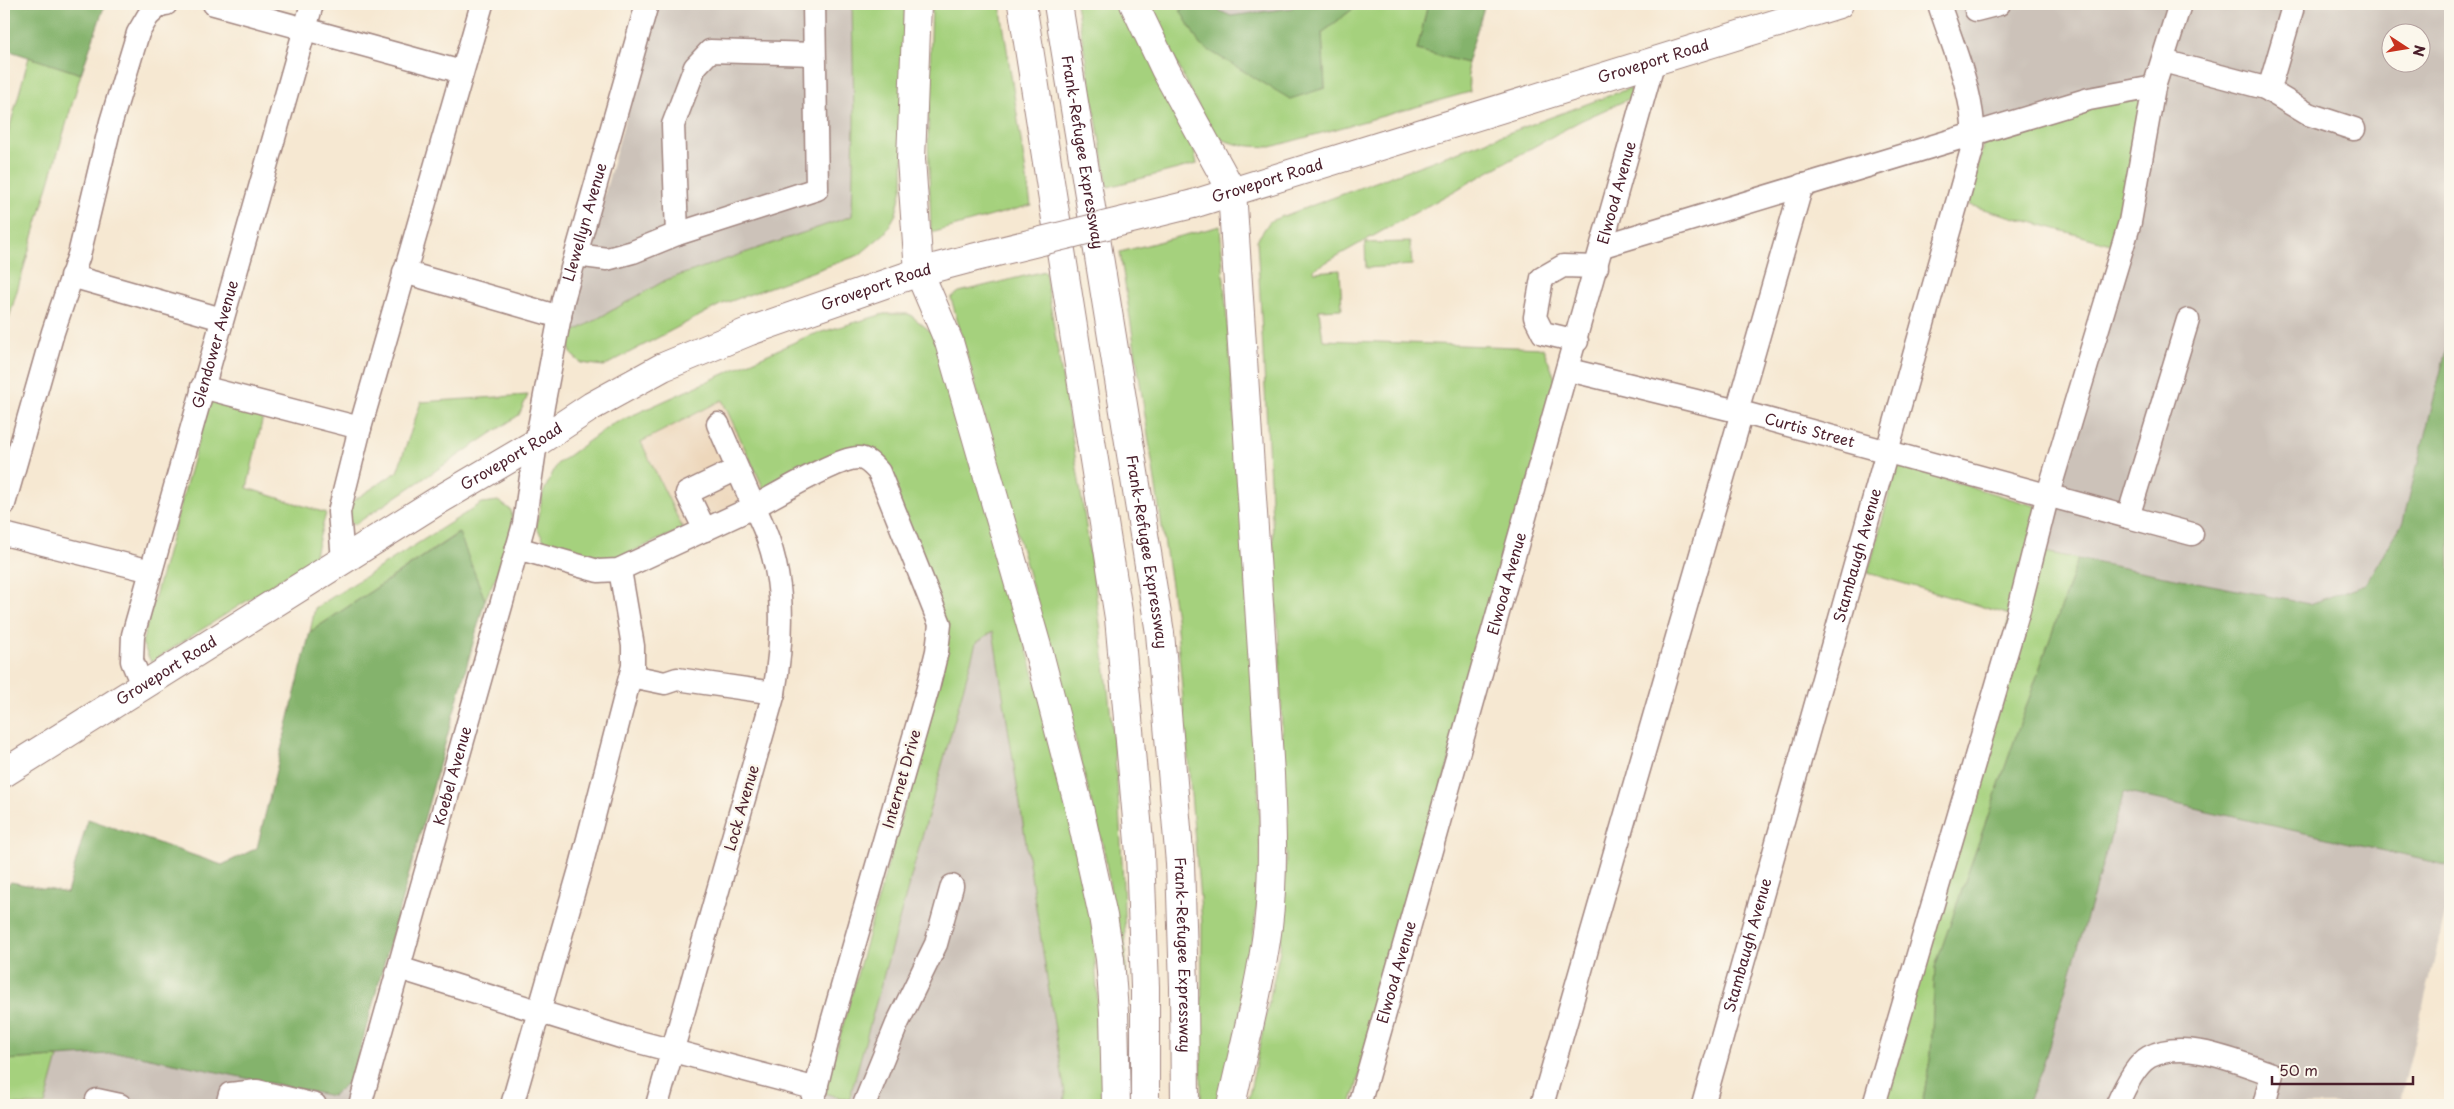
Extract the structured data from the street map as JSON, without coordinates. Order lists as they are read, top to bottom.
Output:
{
  "streets": {
    "main road": ["Groveport Road", "Frank-Refugee Expressway"],
    "street": [
      "Elwood Avenue",
      "Llewellyn Avenue",
      "Glendower Avenue",
      "Curtis Street",
      "Stambaugh Avenue",
      "Koebel Avenue",
      "Internet Drive",
      "Lock Avenue"
    ]
  },
  "crossings": [
    ["Groveport Road", "Elwood Avenue"],
    ["Groveport Road", "Llewellyn Avenue"],
    ["Groveport Road", "Glendower Avenue"],
    ["Groveport Road", "Koebel Avenue"],
    ["Elwood Avenue", "Curtis Street"],
    ["Llewellyn Avenue", "Koebel Avenue"],
    ["Curtis Street", "Stambaugh Avenue"],
    ["Internet Drive", "Lock Avenue"]
  ],
  "scale_bar": "50 m",
  "north": "right"
}
